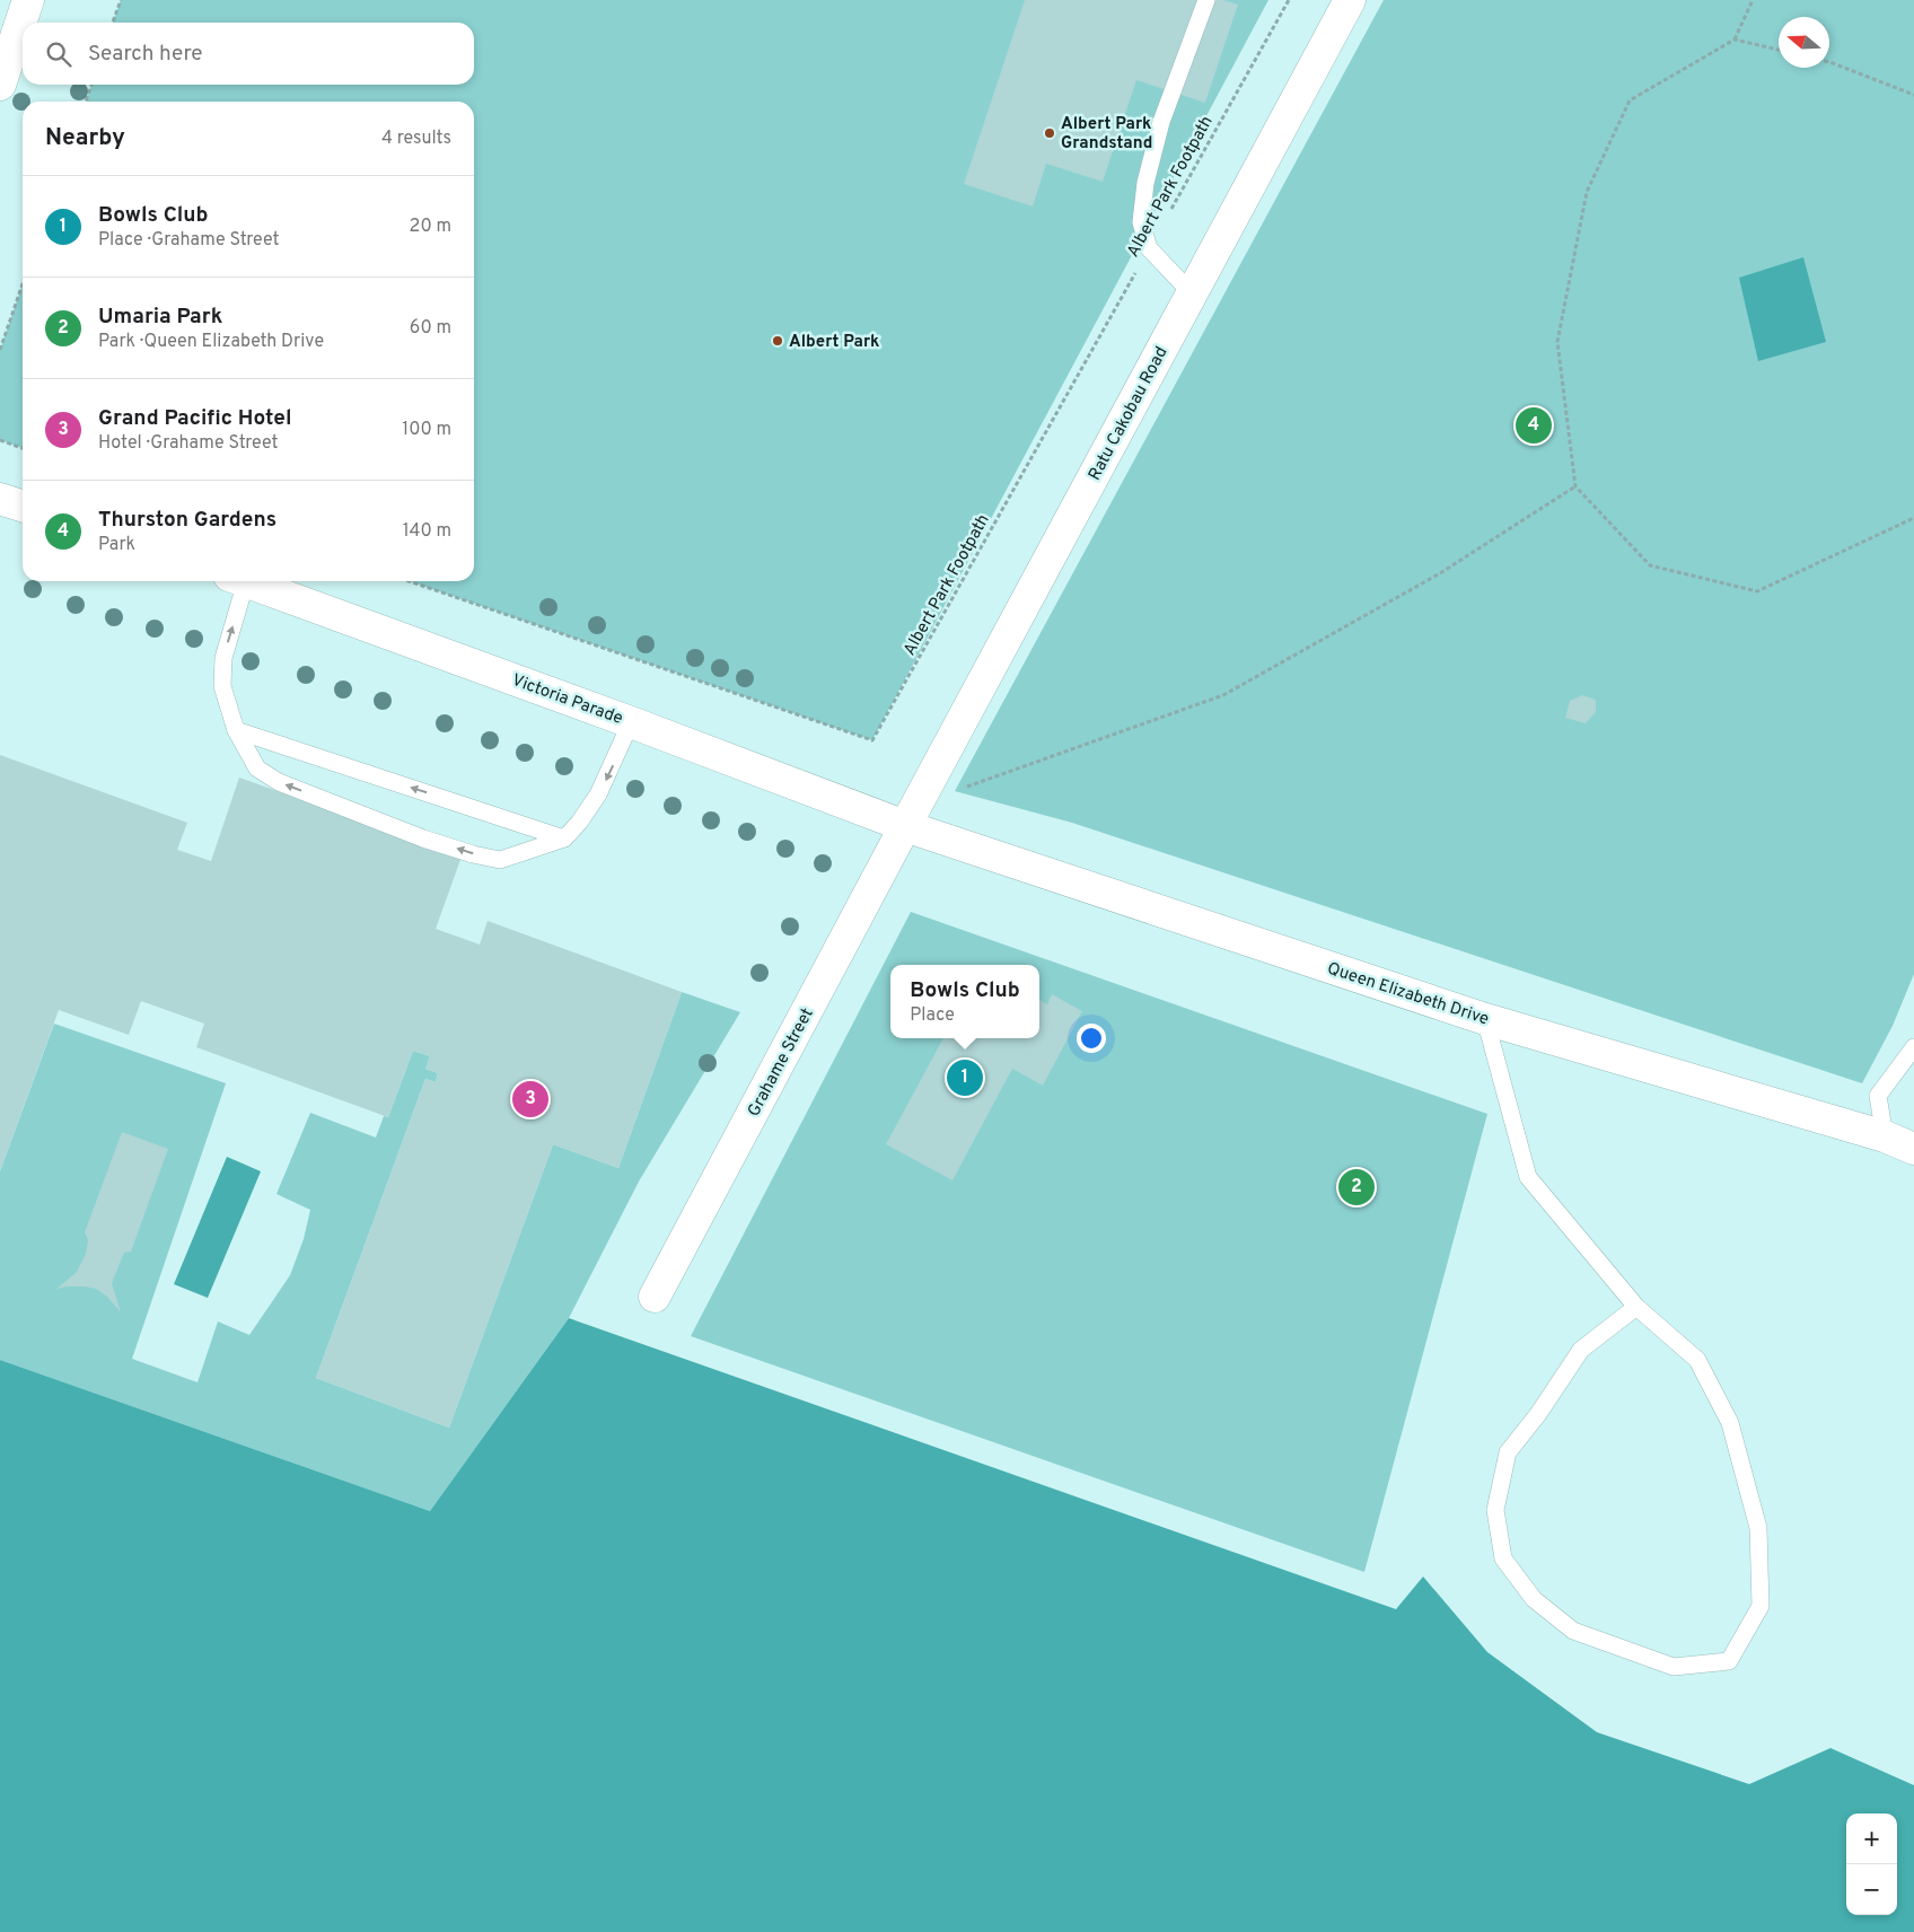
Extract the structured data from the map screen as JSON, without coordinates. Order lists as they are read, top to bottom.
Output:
{
  "streets": {
    "main road": [
      "Ratu Cakobau Road",
      "Victoria Parade",
      "Queen Elizabeth Drive",
      "Grahame Street"
    ],
    "path": ["Albert Park Footpath"]
  },
  "crossings": [
    ["Ratu Cakobau Road", "Victoria Parade"],
    ["Ratu Cakobau Road", "Queen Elizabeth Drive"],
    ["Ratu Cakobau Road", "Grahame Street"],
    ["Victoria Parade", "Queen Elizabeth Drive"],
    ["Victoria Parade", "Grahame Street"],
    ["Queen Elizabeth Drive", "Grahame Street"]
  ],
  "places": ["Albert Park Grandstand", "Albert Park"],
  "north": "left",
  "page": {
    "search": "Search here",
    "heading": ["Nearby", "4 results"],
    "list": [
      {
        "mark": "1",
        "name": "Bowls Club",
        "note": "Place · Grahame Street",
        "value": "20 m"
      },
      {
        "mark": "2",
        "name": "Umaria Park",
        "note": "Park · Queen Elizabeth Drive",
        "value": "60 m"
      },
      {
        "mark": "3",
        "name": "Grand Pacific Hotel",
        "note": "Hotel · Grahame Street",
        "value": "100 m"
      },
      {
        "mark": "4",
        "name": "Thurston Gardens",
        "note": "Park",
        "value": "140 m"
      }
    ],
    "pins": [
      "4",
      "1",
      "3",
      "2"
    ],
    "popup": ["Bowls Club", "Place"],
    "map_buttons": ["+", "−"]
  }
}
